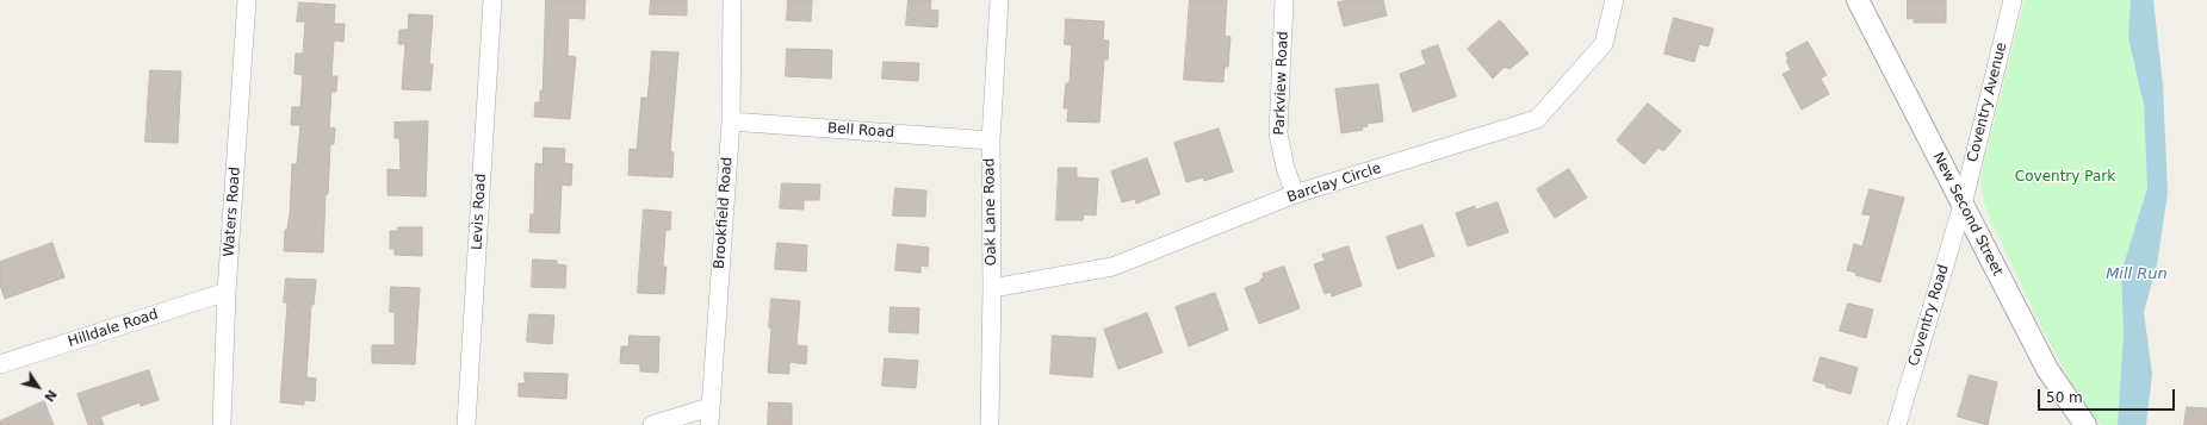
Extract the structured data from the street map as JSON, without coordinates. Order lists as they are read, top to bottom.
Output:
{
  "streets": {
    "street": [
      "Parkview Road",
      "Coventry Avenue",
      "Bell Road",
      "Barclay Circle",
      "Waters Road",
      "Levis Road",
      "Oak Lane Road",
      "Brookfield Road",
      "New Second Street",
      "Coventry Road",
      "Hilldale Road"
    ]
  },
  "crossings": [
    ["Parkview Road", "Barclay Circle"],
    ["Coventry Avenue", "New Second Street"],
    ["Coventry Avenue", "Coventry Road"],
    ["Bell Road", "Oak Lane Road"],
    ["Bell Road", "Brookfield Road"],
    ["Barclay Circle", "Oak Lane Road"],
    ["Waters Road", "Hilldale Road"],
    ["New Second Street", "Coventry Road"]
  ],
  "water": ["Mill Run"],
  "parks": ["Coventry Park"],
  "scale_bar": "50 m",
  "north": "bottom right"
}
